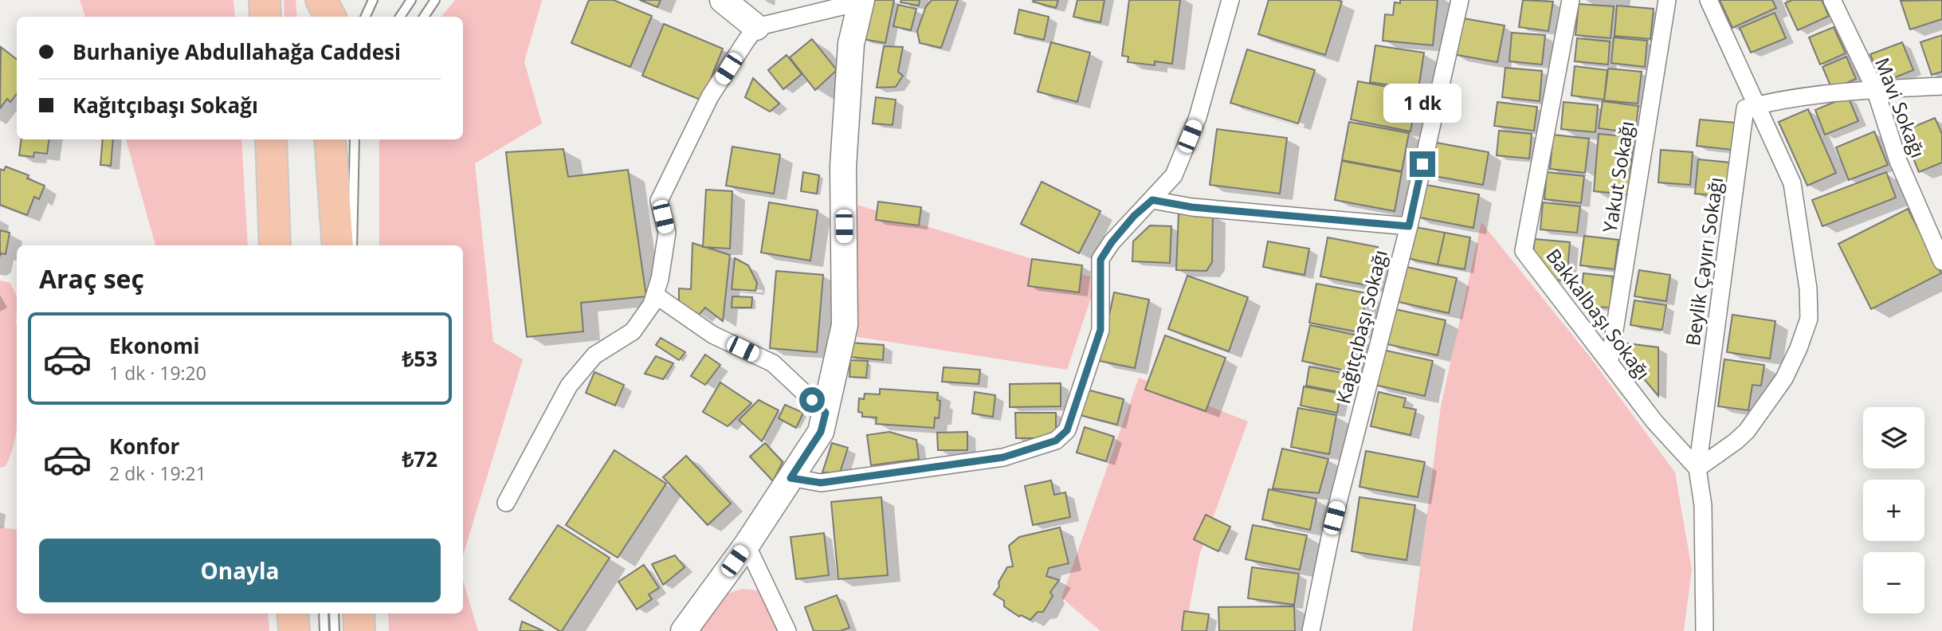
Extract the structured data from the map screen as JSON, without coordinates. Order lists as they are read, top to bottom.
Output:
{
  "streets": {
    "street": [
      "Mavi Sokağı",
      "Yakut Sokağı",
      "Beylik Çayırı Sokağı",
      "Bakkalbaşı Sokağı",
      "Kağıtçıbaşı Sokağı"
    ]
  },
  "crossings": [
    ["Yakut Sokağı", "Bakkalbaşı Sokağı"],
    ["Beylik Çayırı Sokağı", "Bakkalbaşı Sokağı"]
  ],
  "page": {
    "banner": ["Burhaniye Abdullahağa Caddesi", "Kağıtçıbaşı Sokağı"],
    "bubble": "1 dk",
    "heading": "Araç seç",
    "list": [
      {
        "name": "Ekonomi",
        "note": "1 dk · 19:20",
        "value": "₺53"
      },
      {
        "name": "Konfor",
        "note": "2 dk · 19:21",
        "value": "₺72"
      }
    ],
    "map_buttons": ["+", "−"],
    "buttons": "Onayla"
  }
}
